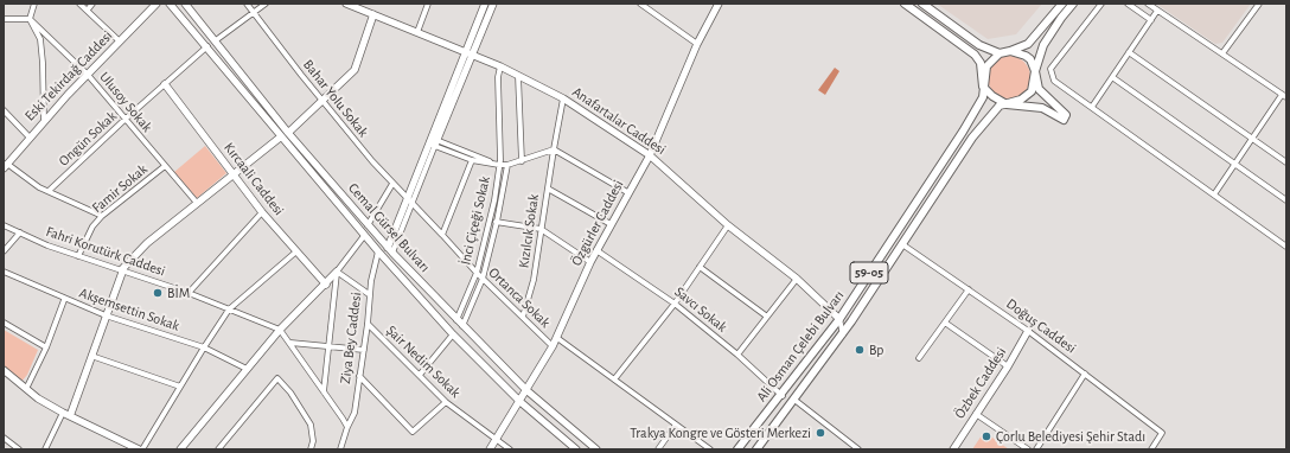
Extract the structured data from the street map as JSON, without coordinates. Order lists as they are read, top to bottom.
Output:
{
  "streets": {
    "main road": ["59-05", "Ali Osman Çelebi Bulvarı"],
    "street": [
      "Eski Tekirdağ Caddesi",
      "Bahar Yolu Sokak",
      "Ulusoy Sokak",
      "Anafartalar Caddesi",
      "Ongün Sokak",
      "Kırcaali Caddesi",
      "Famir Sokak",
      "İnci Çiçeği Sokak",
      "Özgürler Caddesi",
      "Cemal Gürsel Bulvarı",
      "Kızılcık Sokak",
      "Fahri Korutürk Caddesi",
      "Ortanca Sokak",
      "Akşemsettin Sokak",
      "Savcı Sokak",
      "Doğuş Caddesi",
      "Ziya Bey Caddesi",
      "Şair Nedim Sokak",
      "Özbek Caddesi"
    ]
  },
  "crossings": [
    ["Eski Tekirdağ Caddesi", "Ulusoy Sokak"],
    ["Bahar Yolu Sokak", "Ortanca Sokak"],
    ["Ulusoy Sokak", "Ongün Sokak"],
    ["Ulusoy Sokak", "Famir Sokak"],
    ["Anafartalar Caddesi", "İnci Çiçeği Sokak"],
    ["Anafartalar Caddesi", "Özgürler Caddesi"],
    ["Anafartalar Caddesi", "Kızılcık Sokak"],
    ["Anafartalar Caddesi", "Ali Osman Çelebi Bulvarı"],
    ["Ongün Sokak", "Kırcaali Caddesi"],
    ["Ongün Sokak", "Cemal Gürsel Bulvarı"],
    ["Famir Sokak", "Fahri Korutürk Caddesi"],
    ["İnci Çiçeği Sokak", "Cemal Gürsel Bulvarı"],
    ["İnci Çiçeği Sokak", "Ortanca Sokak"],
    ["Özgürler Caddesi", "Cemal Gürsel Bulvarı"],
    ["Özgürler Caddesi", "Ortanca Sokak"],
    ["Özgürler Caddesi", "Savcı Sokak"],
    ["Özgürler Caddesi", "Şair Nedim Sokak"],
    ["Cemal Gürsel Bulvarı", "Ziya Bey Caddesi"],
    ["Kızılcık Sokak", "Ortanca Sokak"],
    ["Fahri Korutürk Caddesi", "Ziya Bey Caddesi"],
    ["59-05", "Ali Osman Çelebi Bulvarı"],
    ["Savcı Sokak", "Ali Osman Çelebi Bulvarı"],
    ["Doğuş Caddesi", "Ali Osman Çelebi Bulvarı"],
    ["Doğuş Caddesi", "Özbek Caddesi"],
    ["Ziya Bey Caddesi", "Şair Nedim Sokak"]
  ],
  "places": [
    "BİM",
    "Bp",
    "Trakya Kongre ve Gösteri Merkezi",
    "Çorlu Belediyesi Şehir Stadı"
  ]
}
